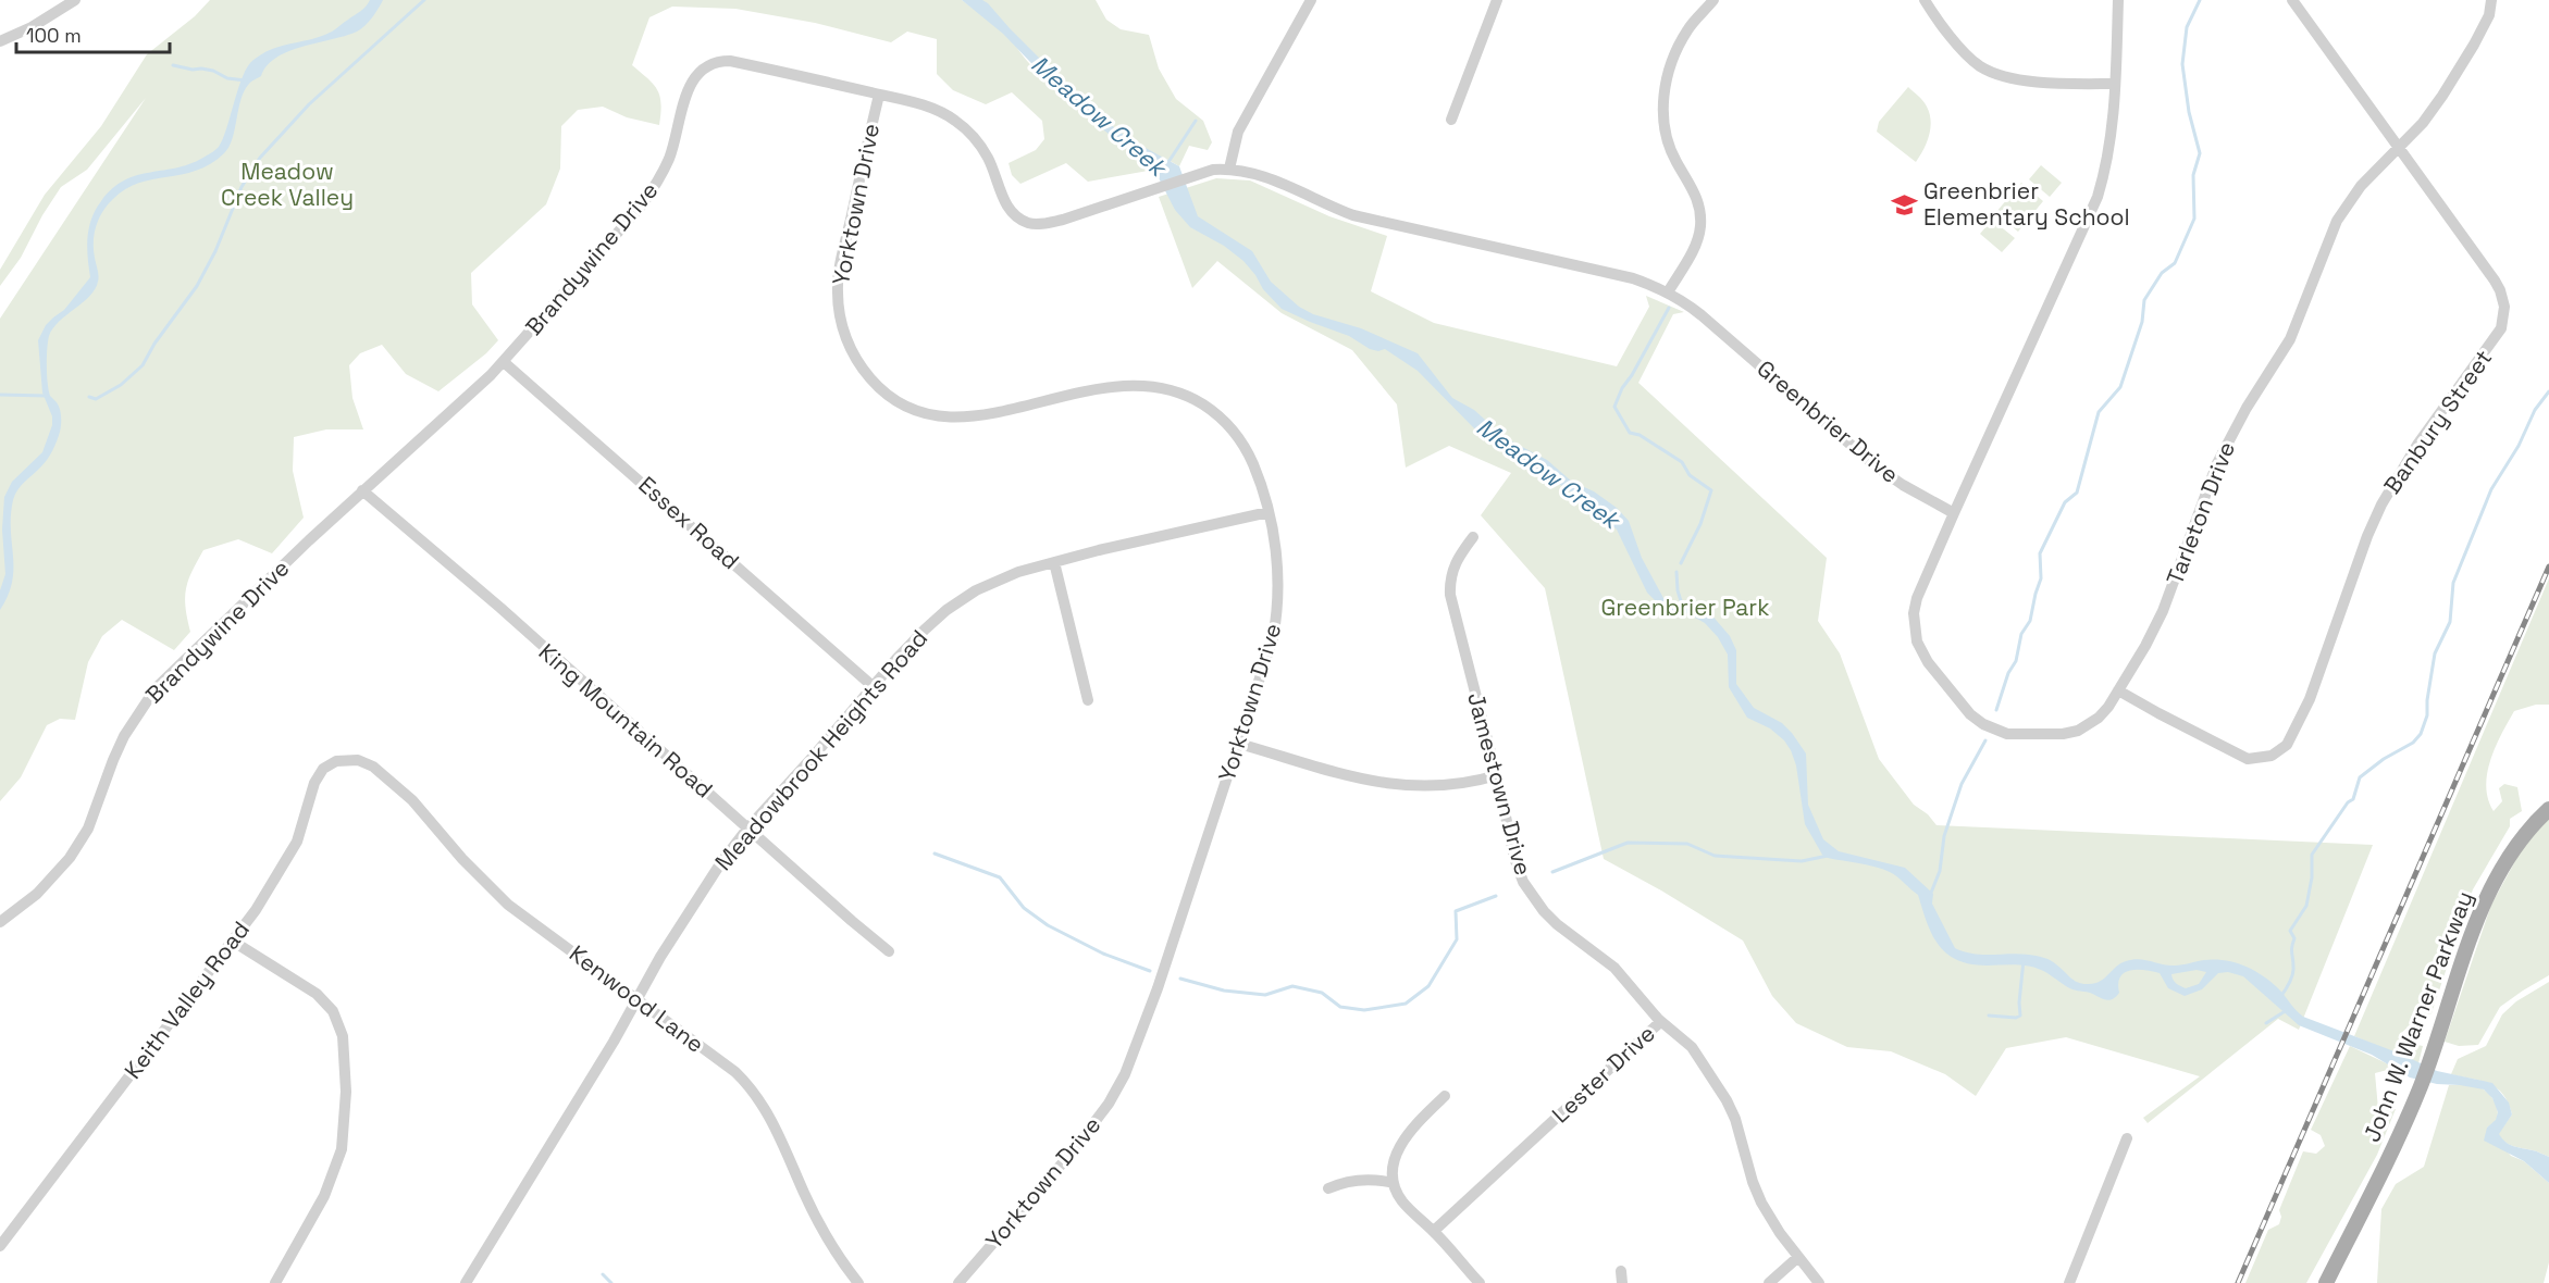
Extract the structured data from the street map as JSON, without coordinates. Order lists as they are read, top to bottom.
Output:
{
  "streets": {
    "main road": ["John W. Warner Parkway"],
    "street": [
      "Yorktown Drive",
      "Brandywine Drive",
      "Greenbrier Drive",
      "Banbury Street",
      "Tarleton Drive",
      "Essex Road",
      "King Mountain Road",
      "Meadowbrook Heights Road",
      "Jamestown Drive",
      "Kenwood Lane",
      "Keith Valley Road",
      "Lester Drive"
    ]
  },
  "crossings": [
    ["Yorktown Drive", "Brandywine Drive"],
    ["Yorktown Drive", "Meadowbrook Heights Road"],
    ["Brandywine Drive", "Greenbrier Drive"],
    ["Brandywine Drive", "Essex Road"],
    ["Brandywine Drive", "King Mountain Road"],
    ["Greenbrier Drive", "Tarleton Drive"],
    ["Banbury Street", "Tarleton Drive"],
    ["Essex Road", "Meadowbrook Heights Road"],
    ["King Mountain Road", "Meadowbrook Heights Road"],
    ["Meadowbrook Heights Road", "Kenwood Lane"],
    ["Jamestown Drive", "Lester Drive"],
    ["Kenwood Lane", "Keith Valley Road"]
  ],
  "water": ["Meadow Creek"],
  "parks": ["Meadow Creek Valley", "Greenbrier Park"],
  "places": {
    "school or university": ["Greenbrier Elementary School"]
  },
  "scale_bar": "100 m"
}
